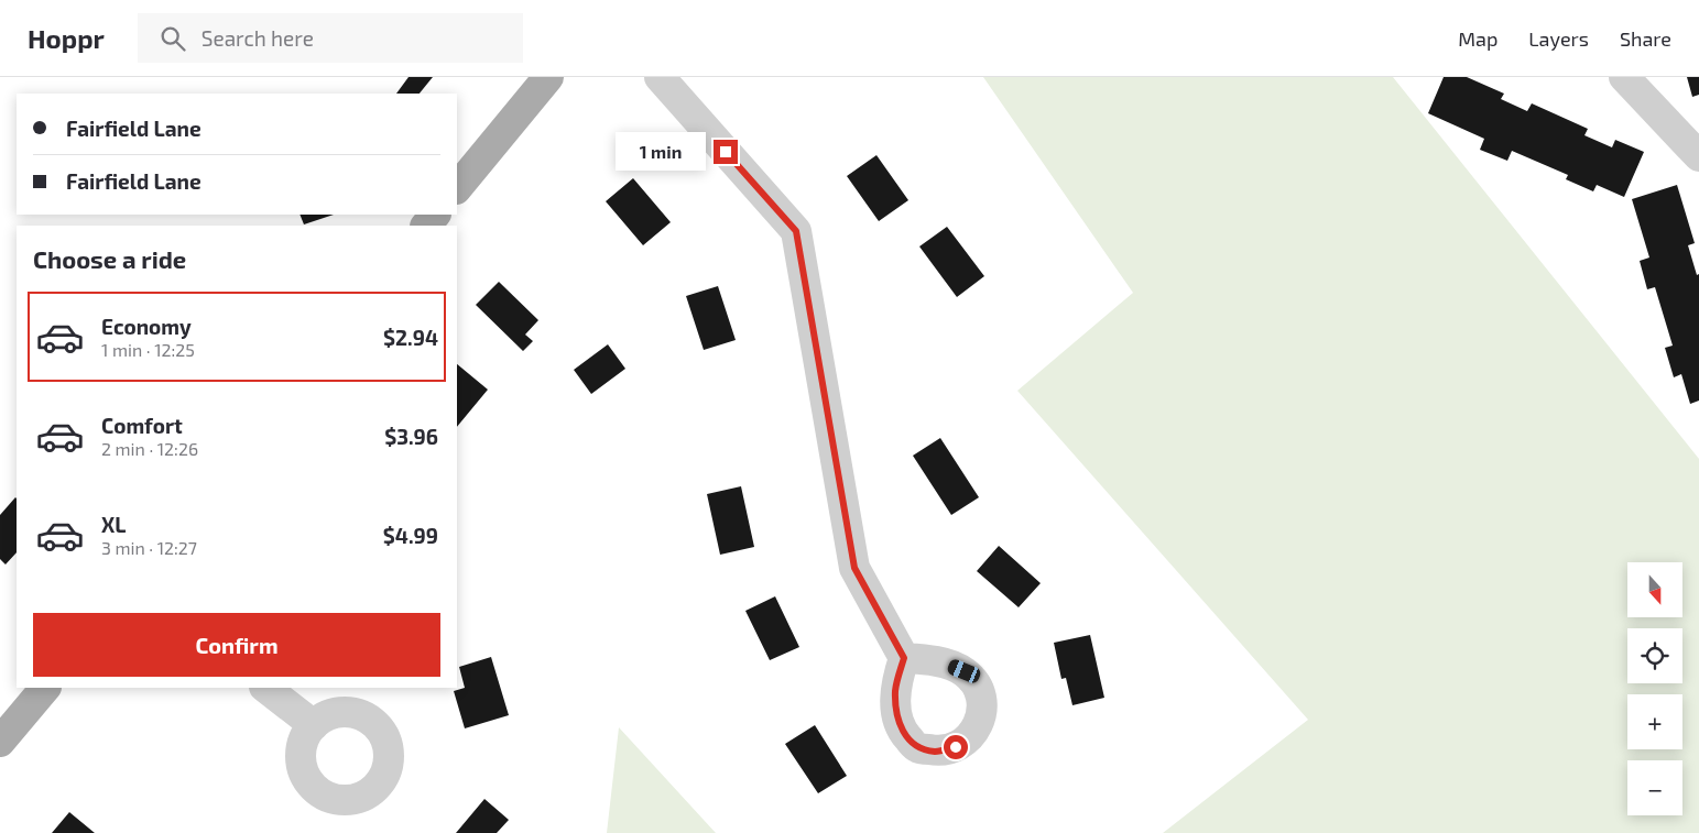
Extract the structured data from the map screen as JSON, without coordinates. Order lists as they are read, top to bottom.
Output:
{
  "north": "bottom",
  "page": {
    "header": "Hoppr",
    "search": "Search here",
    "nav": ["Map", "Layers", "Share"],
    "banner": ["Fairfield Lane", "Fairfield Lane"],
    "bubble": "1 min",
    "heading": "Choose a ride",
    "list": [
      {
        "name": "Economy",
        "note": "1 min · 12:25",
        "value": "$2.94"
      },
      {
        "name": "Comfort",
        "note": "2 min · 12:26",
        "value": "$3.96"
      },
      {
        "name": "XL",
        "note": "3 min · 12:27",
        "value": "$4.99"
      }
    ],
    "map_buttons": ["+", "−"],
    "buttons": "Confirm"
  }
}
